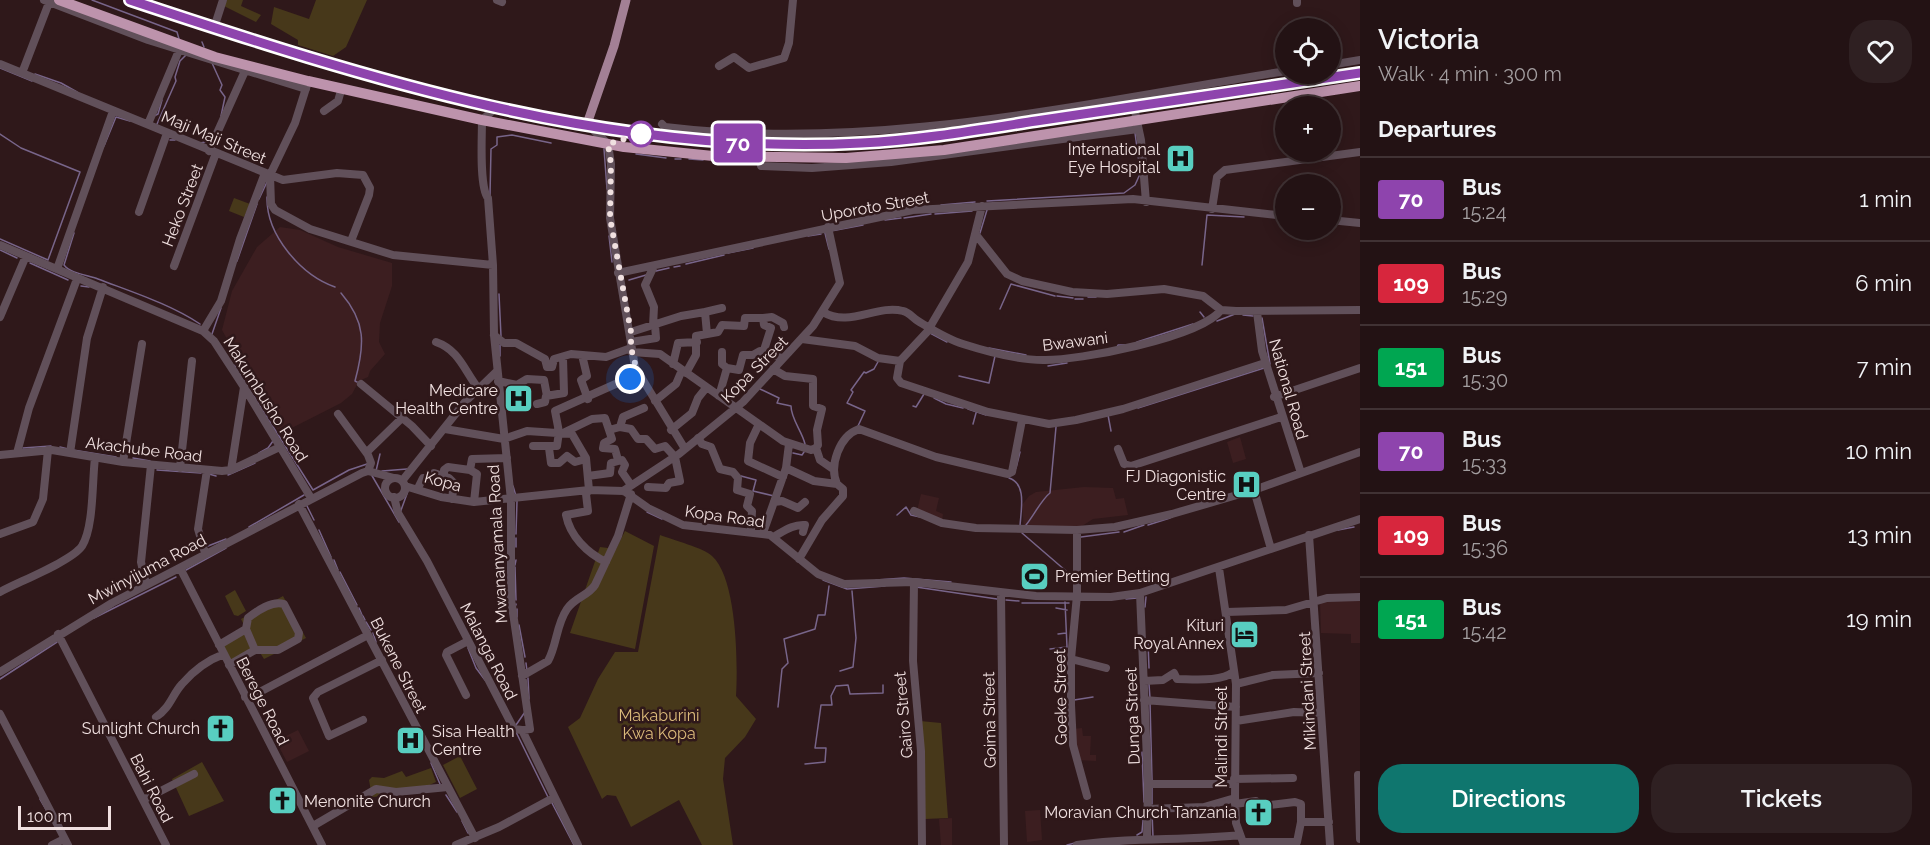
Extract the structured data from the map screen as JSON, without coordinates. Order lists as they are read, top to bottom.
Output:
{
  "streets": {
    "street": [
      "Maji Maji Street",
      "Heko Street",
      "Uporoto Street",
      "Bwawani",
      "Kopa Street",
      "National Road",
      "Makumbusho Road",
      "Akachube Road",
      "Kopa",
      "Kopa Road",
      "Mwananyamala Road",
      "Mwinyijuma Road",
      "Malanga Road",
      "Bukene Street",
      "Mikindani Street",
      "Goeke Street",
      "Berege Road",
      "Gairo Street",
      "Dunga Street",
      "Goima Street",
      "Malindi Street",
      "Bahi Road"
    ]
  },
  "crossings": [
    ["Maji Maji Street", "Heko Street"],
    ["Uporoto Street", "Kopa Street"],
    ["Bwawani", "Kopa Street"],
    ["Kopa Street", "Kopa Road"],
    ["Makumbusho Road", "Akachube Road"],
    ["Makumbusho Road", "Mwinyijuma Road"],
    ["Kopa", "Mwananyamala Road"],
    ["Kopa", "Mwinyijuma Road"],
    ["Kopa", "Malanga Road"],
    ["Kopa Road", "Mikindani Street"],
    ["Kopa Road", "Goeke Street"],
    ["Kopa Road", "Gairo Street"],
    ["Kopa Road", "Dunga Street"],
    ["Kopa Road", "Goima Street"],
    ["Kopa Road", "Malindi Street"],
    ["Mwananyamala Road", "Malanga Road"],
    ["Mwinyijuma Road", "Malanga Road"],
    ["Mwinyijuma Road", "Bukene Street"],
    ["Mwinyijuma Road", "Berege Road"],
    ["Mwinyijuma Road", "Bahi Road"]
  ],
  "parks": ["Makaburini Kwa Kopa"],
  "places": {
    "hospital": [
      "International Eye Hospital",
      "Medicare Health Centre",
      "FJ Diagonistic Centre",
      "Sisa Health Centre"
    ],
    "sports": ["Premier Betting"],
    "hotel": ["Kituri Royal Annex"],
    "church": ["Sunlight Church", "Menonite Church", "Moravian Church Tanzania"]
  },
  "lines": ["bus line 70"],
  "scale_bar": "100 m",
  "page": {
    "on_map": "70",
    "heading": [
      ["Victoria", "Walk · 4 min · 300 m"],
      "Departures"
    ],
    "map_buttons": ["+", "−"],
    "list": [
      {
        "mark": "70",
        "name": "Bus",
        "note": "15:24",
        "value": "1 min"
      },
      {
        "mark": "109",
        "name": "Bus",
        "note": "15:29",
        "value": "6 min"
      },
      {
        "mark": "151",
        "name": "Bus",
        "note": "15:30",
        "value": "7 min"
      },
      {
        "mark": "70",
        "name": "Bus",
        "note": "15:33",
        "value": "10 min"
      },
      {
        "mark": "109",
        "name": "Bus",
        "note": "15:36",
        "value": "13 min"
      },
      {
        "mark": "151",
        "name": "Bus",
        "note": "15:42",
        "value": "19 min"
      }
    ],
    "buttons": ["Directions", "Tickets"],
    "scale": "100 m"
  }
}
